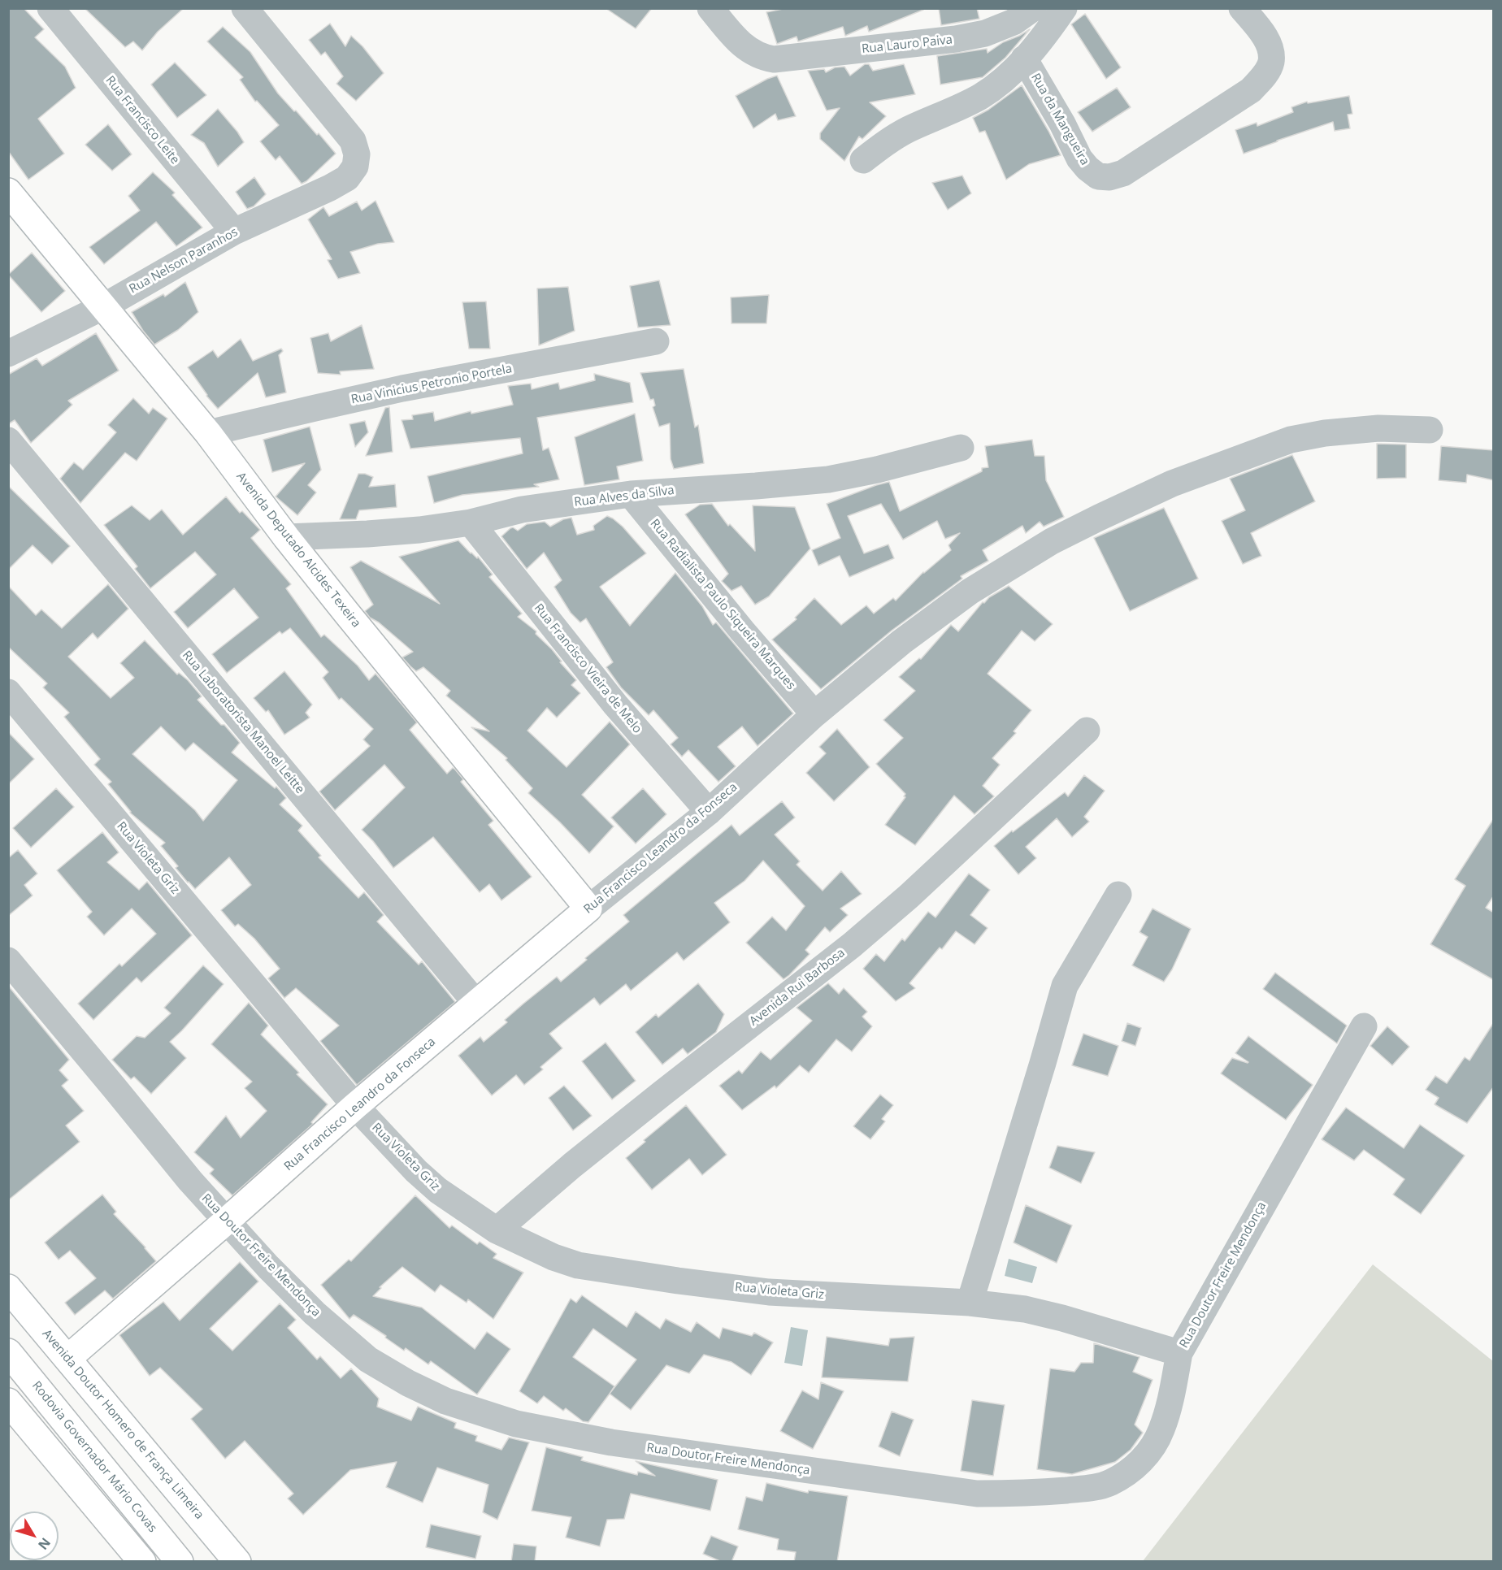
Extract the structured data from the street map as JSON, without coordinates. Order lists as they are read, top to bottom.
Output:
{
  "streets": {
    "main road": [
      "Avenida Deputado Alcides Texeira",
      "Rua Francisco Leandro da Fonseca",
      "Avenida Doutor Homero de França Limeira",
      "Rodovia Governador Mário Covas"
    ],
    "street": [
      "Rua Lauro Paiva",
      "Rua da Mangueira",
      "Rua Francisco Leite",
      "Rua Nelson Paranhos",
      "Rua Vinicius Petronio Portela",
      "Rua Alves da Silva",
      "Rua Radialista Paulo Siqueira Marques",
      "Rua Francisco Vieira de Melo",
      "Rua Laboratorista Manoel Leitte",
      "Rua Violeta Griz",
      "Avenida Rui Barbosa",
      "Rua Doutor Freire Mendonça"
    ]
  },
  "crossings": [
    ["Rua Francisco Leite", "Rua Nelson Paranhos"],
    ["Rua Nelson Paranhos", "Avenida Deputado Alcides Texeira"],
    ["Rua Vinicius Petronio Portela", "Avenida Deputado Alcides Texeira"],
    ["Rua Alves da Silva", "Avenida Deputado Alcides Texeira"],
    ["Rua Alves da Silva", "Rua Radialista Paulo Siqueira Marques"],
    ["Rua Alves da Silva", "Rua Francisco Vieira de Melo"],
    ["Avenida Deputado Alcides Texeira", "Rua Francisco Leandro da Fonseca"],
    ["Rua Radialista Paulo Siqueira Marques", "Rua Francisco Leandro da Fonseca"],
    ["Rua Francisco Vieira de Melo", "Rua Francisco Leandro da Fonseca"],
    ["Rua Laboratorista Manoel Leitte", "Rua Francisco Leandro da Fonseca"],
    ["Rua Francisco Leandro da Fonseca", "Rua Violeta Griz"],
    ["Rua Francisco Leandro da Fonseca", "Rua Doutor Freire Mendonça"],
    ["Rua Francisco Leandro da Fonseca", "Avenida Doutor Homero de França Limeira"],
    ["Rua Violeta Griz", "Avenida Rui Barbosa"],
    ["Rua Violeta Griz", "Rua Doutor Freire Mendonça"]
  ],
  "north": "bottom right"
}
